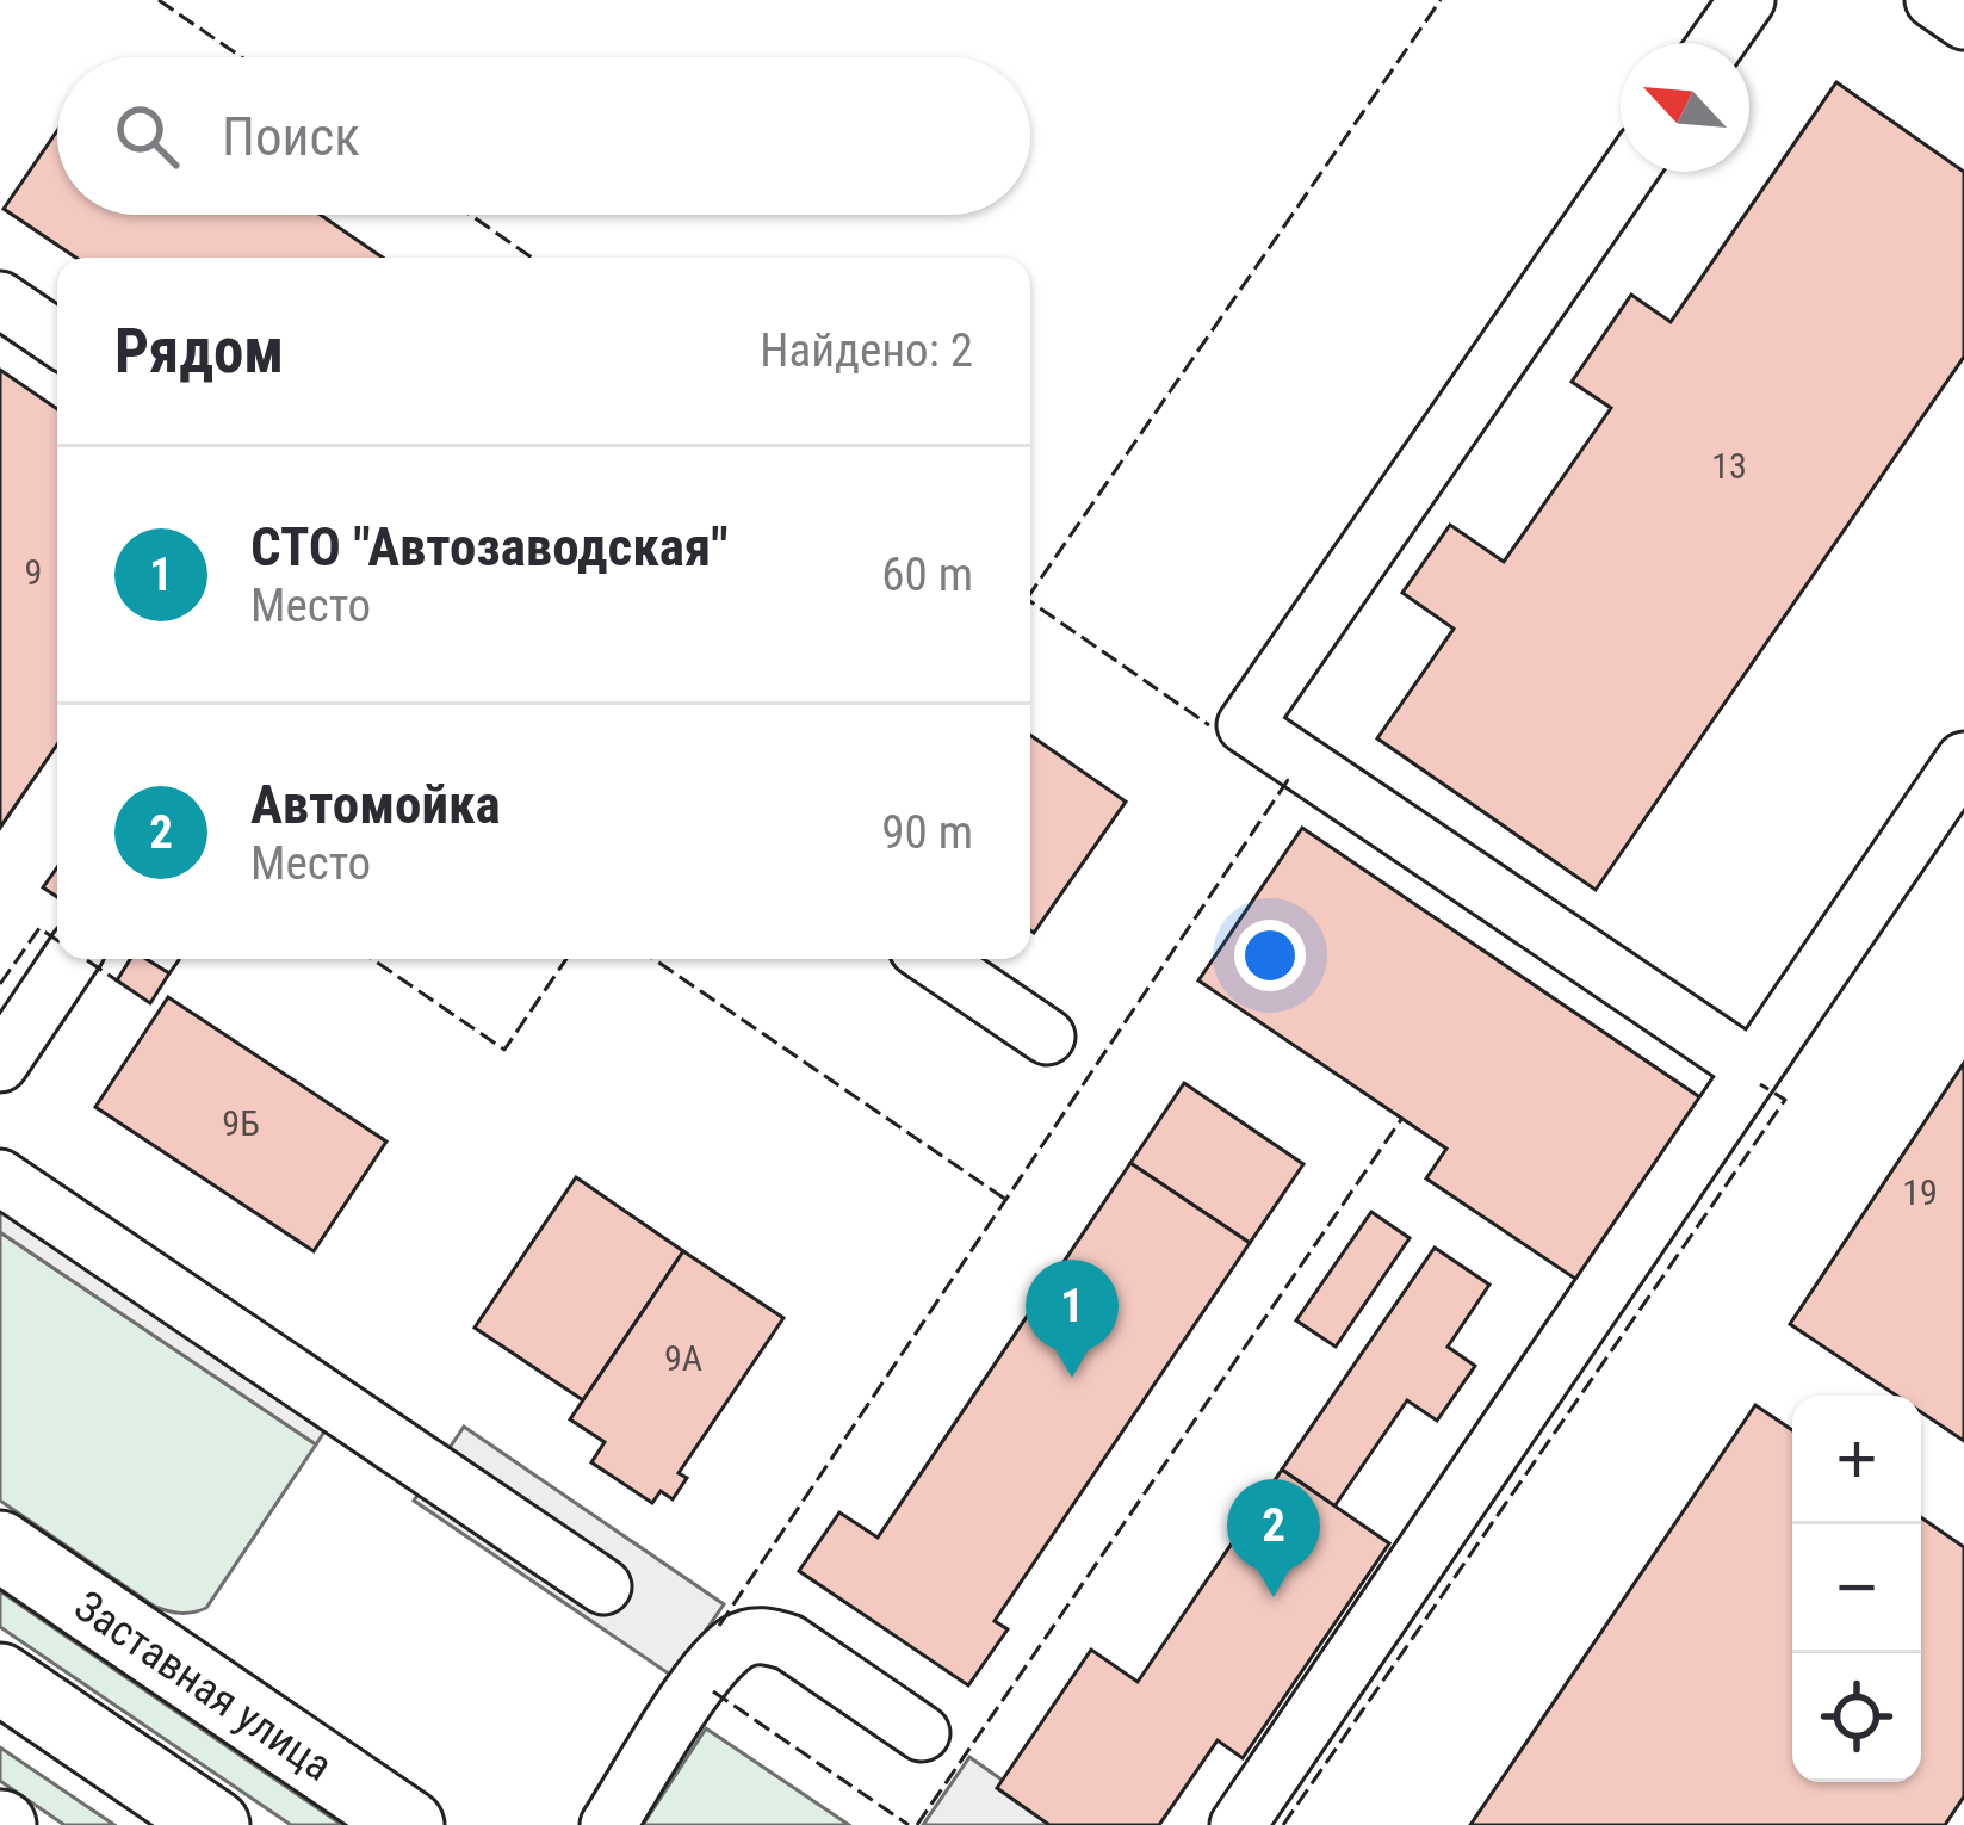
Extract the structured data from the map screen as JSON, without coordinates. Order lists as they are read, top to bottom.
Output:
{
  "streets": {
    "main road": ["Заставная улица"]
  },
  "house_numbers": [
    "13",
    "9",
    "9Б",
    "19",
    "9А"
  ],
  "north": "top left",
  "page": {
    "search": "Поиск",
    "heading": ["Рядом", "Найдено: 2"],
    "list": [
      {
        "mark": "1",
        "name": "СТО \"Автозаводская\"",
        "note": "Место",
        "value": "60 m"
      },
      {
        "mark": "2",
        "name": "Автомойка",
        "note": "Место",
        "value": "90 m"
      }
    ],
    "pins": ["1", "2"],
    "map_buttons": ["+", "−"]
  }
}
